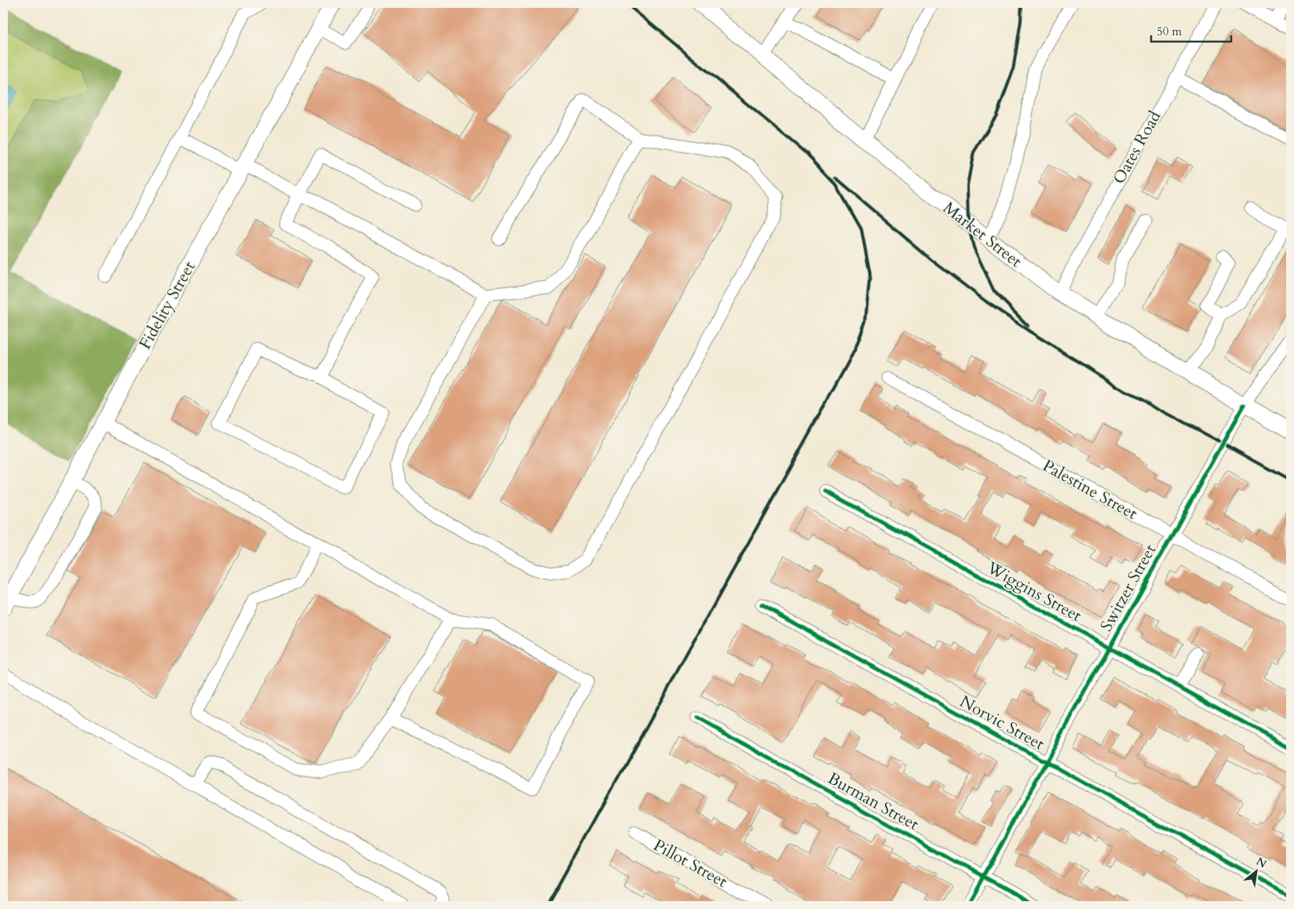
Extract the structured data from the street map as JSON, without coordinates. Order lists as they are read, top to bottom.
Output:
{
  "streets": {
    "main road": ["Market Street", "Fidelity Street"],
    "street": [
      "Oates Road",
      "Palestine Street",
      "Switzer Street",
      "Wiggins Street",
      "Norvic Street",
      "Burman Street",
      "Pillot Street"
    ]
  },
  "crossings": [
    ["Oates Road", "Market Street"],
    ["Market Street", "Switzer Street"],
    ["Palestine Street", "Switzer Street"],
    ["Switzer Street", "Wiggins Street"],
    ["Switzer Street", "Norvic Street"],
    ["Switzer Street", "Burman Street"]
  ],
  "scale_bar": "50 m",
  "north": "top right"
}
